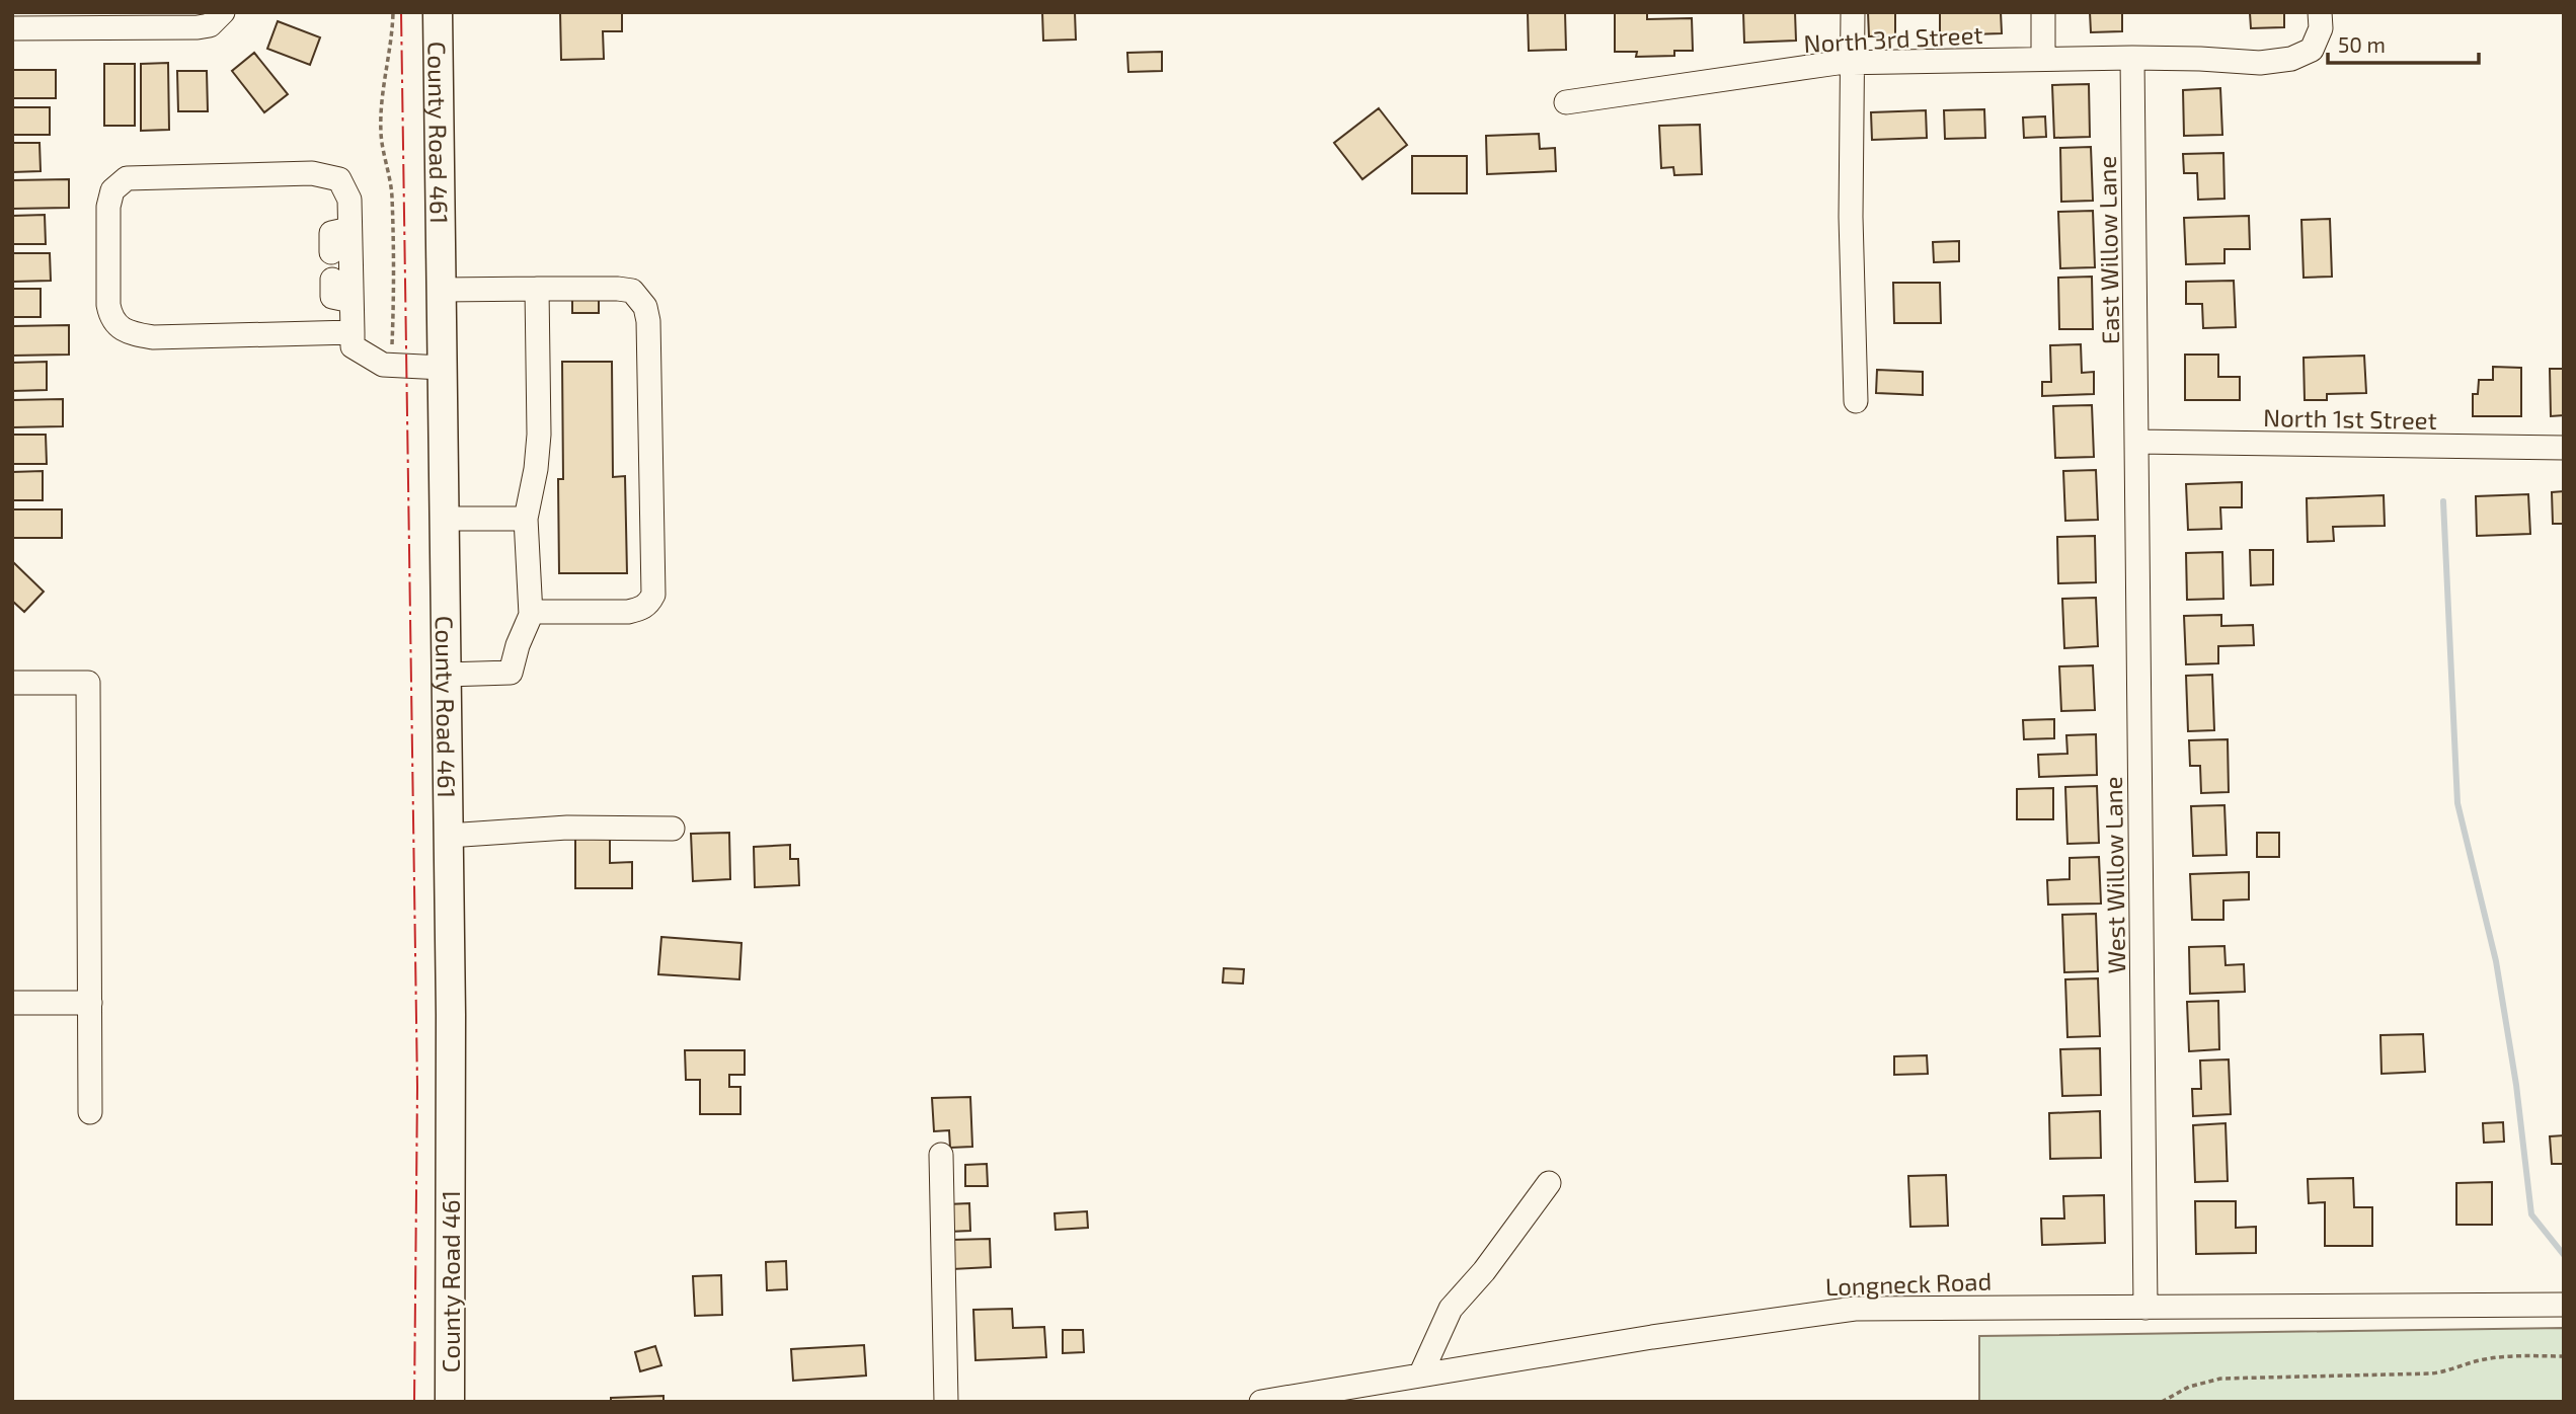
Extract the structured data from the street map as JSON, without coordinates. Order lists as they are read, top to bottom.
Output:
{
  "streets": {
    "main road": ["County Road 461"],
    "street": [
      "North 3rd Street",
      "East Willow Lane",
      "North 1st Street",
      "West Willow Lane",
      "Longneck Road"
    ]
  },
  "crossings": [
    ["North 3rd Street", "East Willow Lane"],
    ["East Willow Lane", "North 1st Street"],
    ["East Willow Lane", "West Willow Lane"],
    ["North 1st Street", "West Willow Lane"],
    ["West Willow Lane", "Longneck Road"]
  ],
  "scale_bar": "50 m"
}
